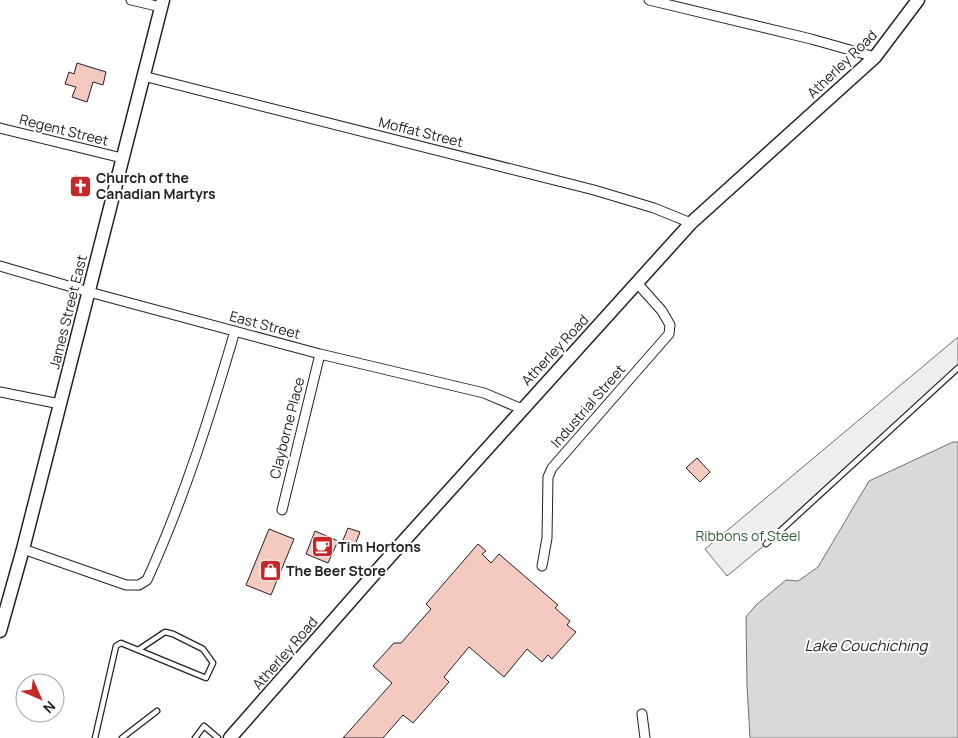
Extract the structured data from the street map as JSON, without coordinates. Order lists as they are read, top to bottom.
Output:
{
  "streets": {
    "main road": ["Atherley Road", "James Street East"],
    "street": [
      "Regent Street",
      "Moffat Street",
      "East Street",
      "Industrial Street",
      "Clayborne Place"
    ]
  },
  "crossings": [
    ["Atherley Road", "Moffat Street"],
    ["Atherley Road", "East Street"],
    ["Atherley Road", "Industrial Street"],
    ["Regent Street", "James Street East"],
    ["Moffat Street", "James Street East"],
    ["James Street East", "East Street"],
    ["East Street", "Clayborne Place"]
  ],
  "water": ["Lake Couchiching"],
  "parks": ["Ribbons of Steel"],
  "places": {
    "church": ["Church of the Canadian Martyrs"],
    "cafe": ["Tim Hortons"],
    "shop": ["The Beer Store"]
  },
  "north": "bottom right"
}
